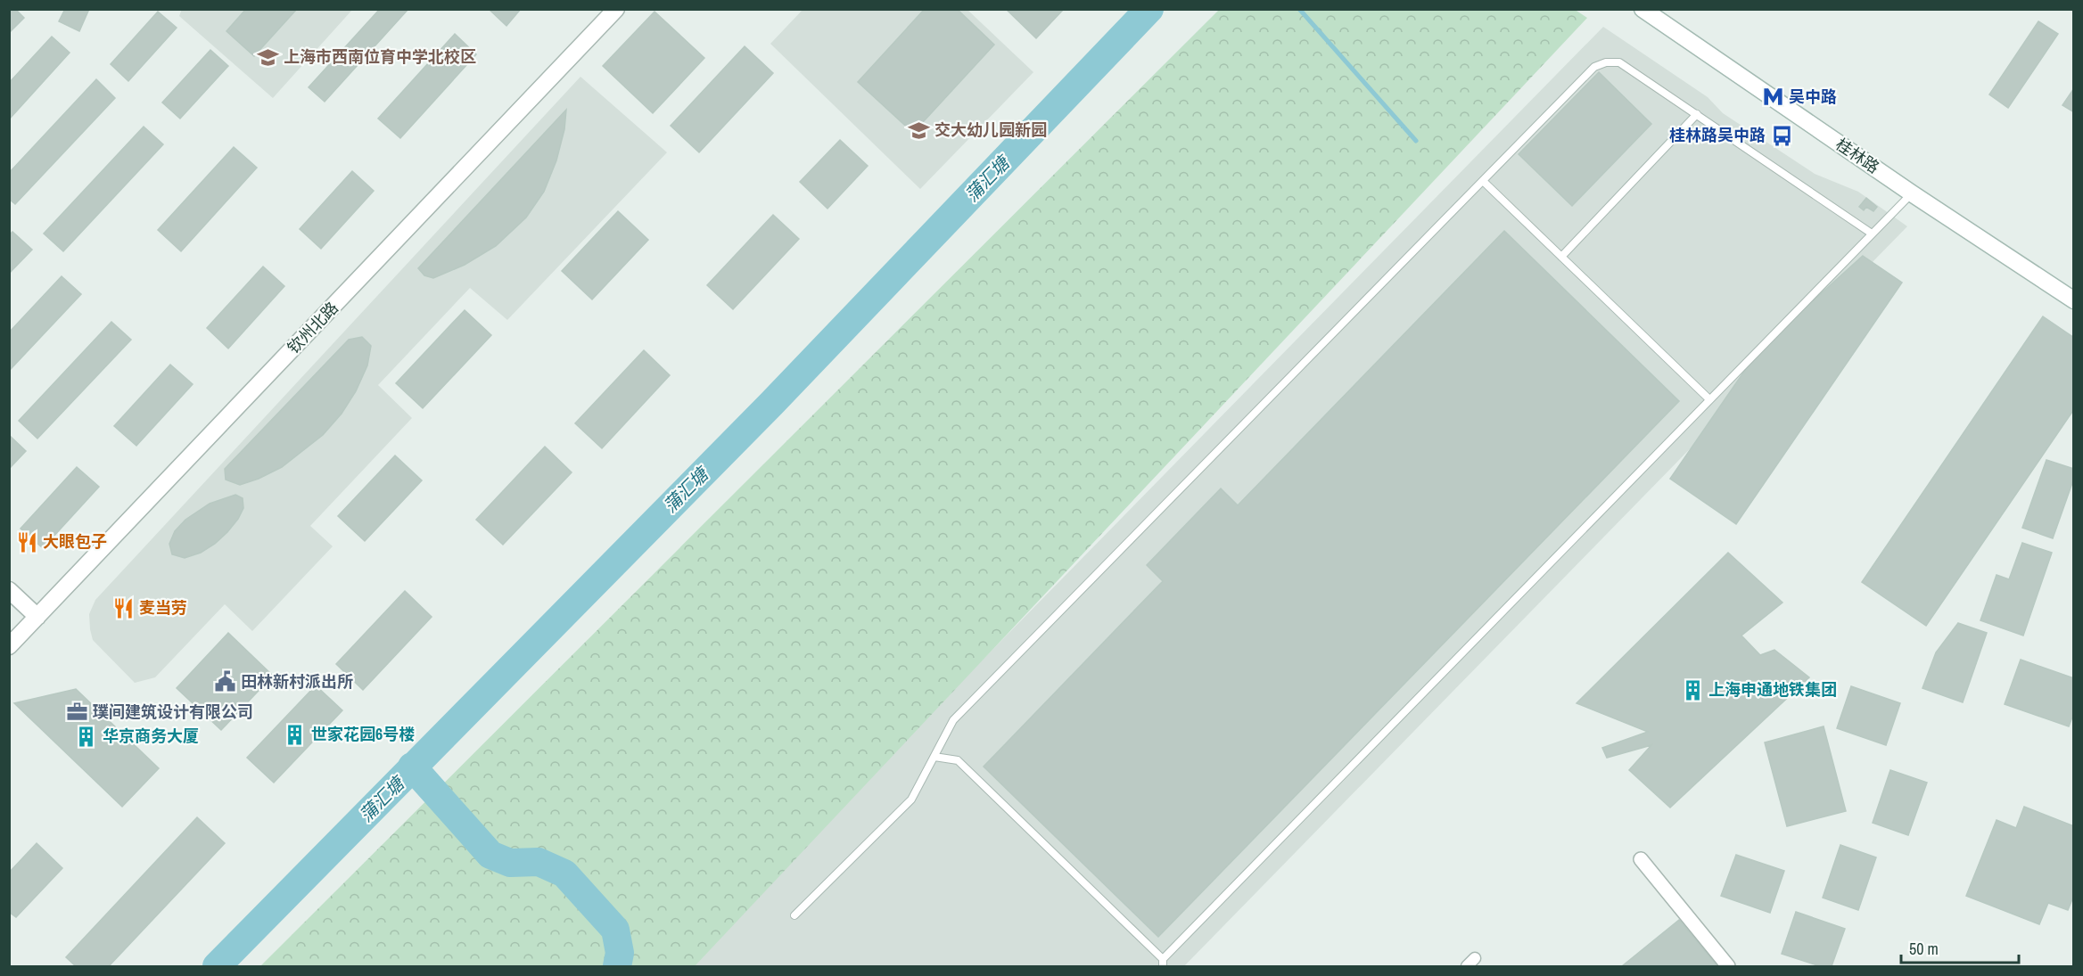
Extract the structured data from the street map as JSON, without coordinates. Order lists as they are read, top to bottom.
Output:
{
  "streets": {
    "street": ["桂林路", "钦州北路"]
  },
  "water": ["蒲汇塘"],
  "places": {
    "school or university": ["上海市西南位育中学北校区", "交大幼儿园新园"],
    "metro station": ["吴中路"],
    "bus stop": ["桂林路吴中路"],
    "restaurant": ["大眼包子", "麦当劳"],
    "public building": ["田林新村派出所"],
    "building": ["上海申通地铁集团", "世家花园6号楼", "华京商务大厦"],
    "office": ["璞间建筑设计有限公司"]
  },
  "scale_bar": "50 m"
}
